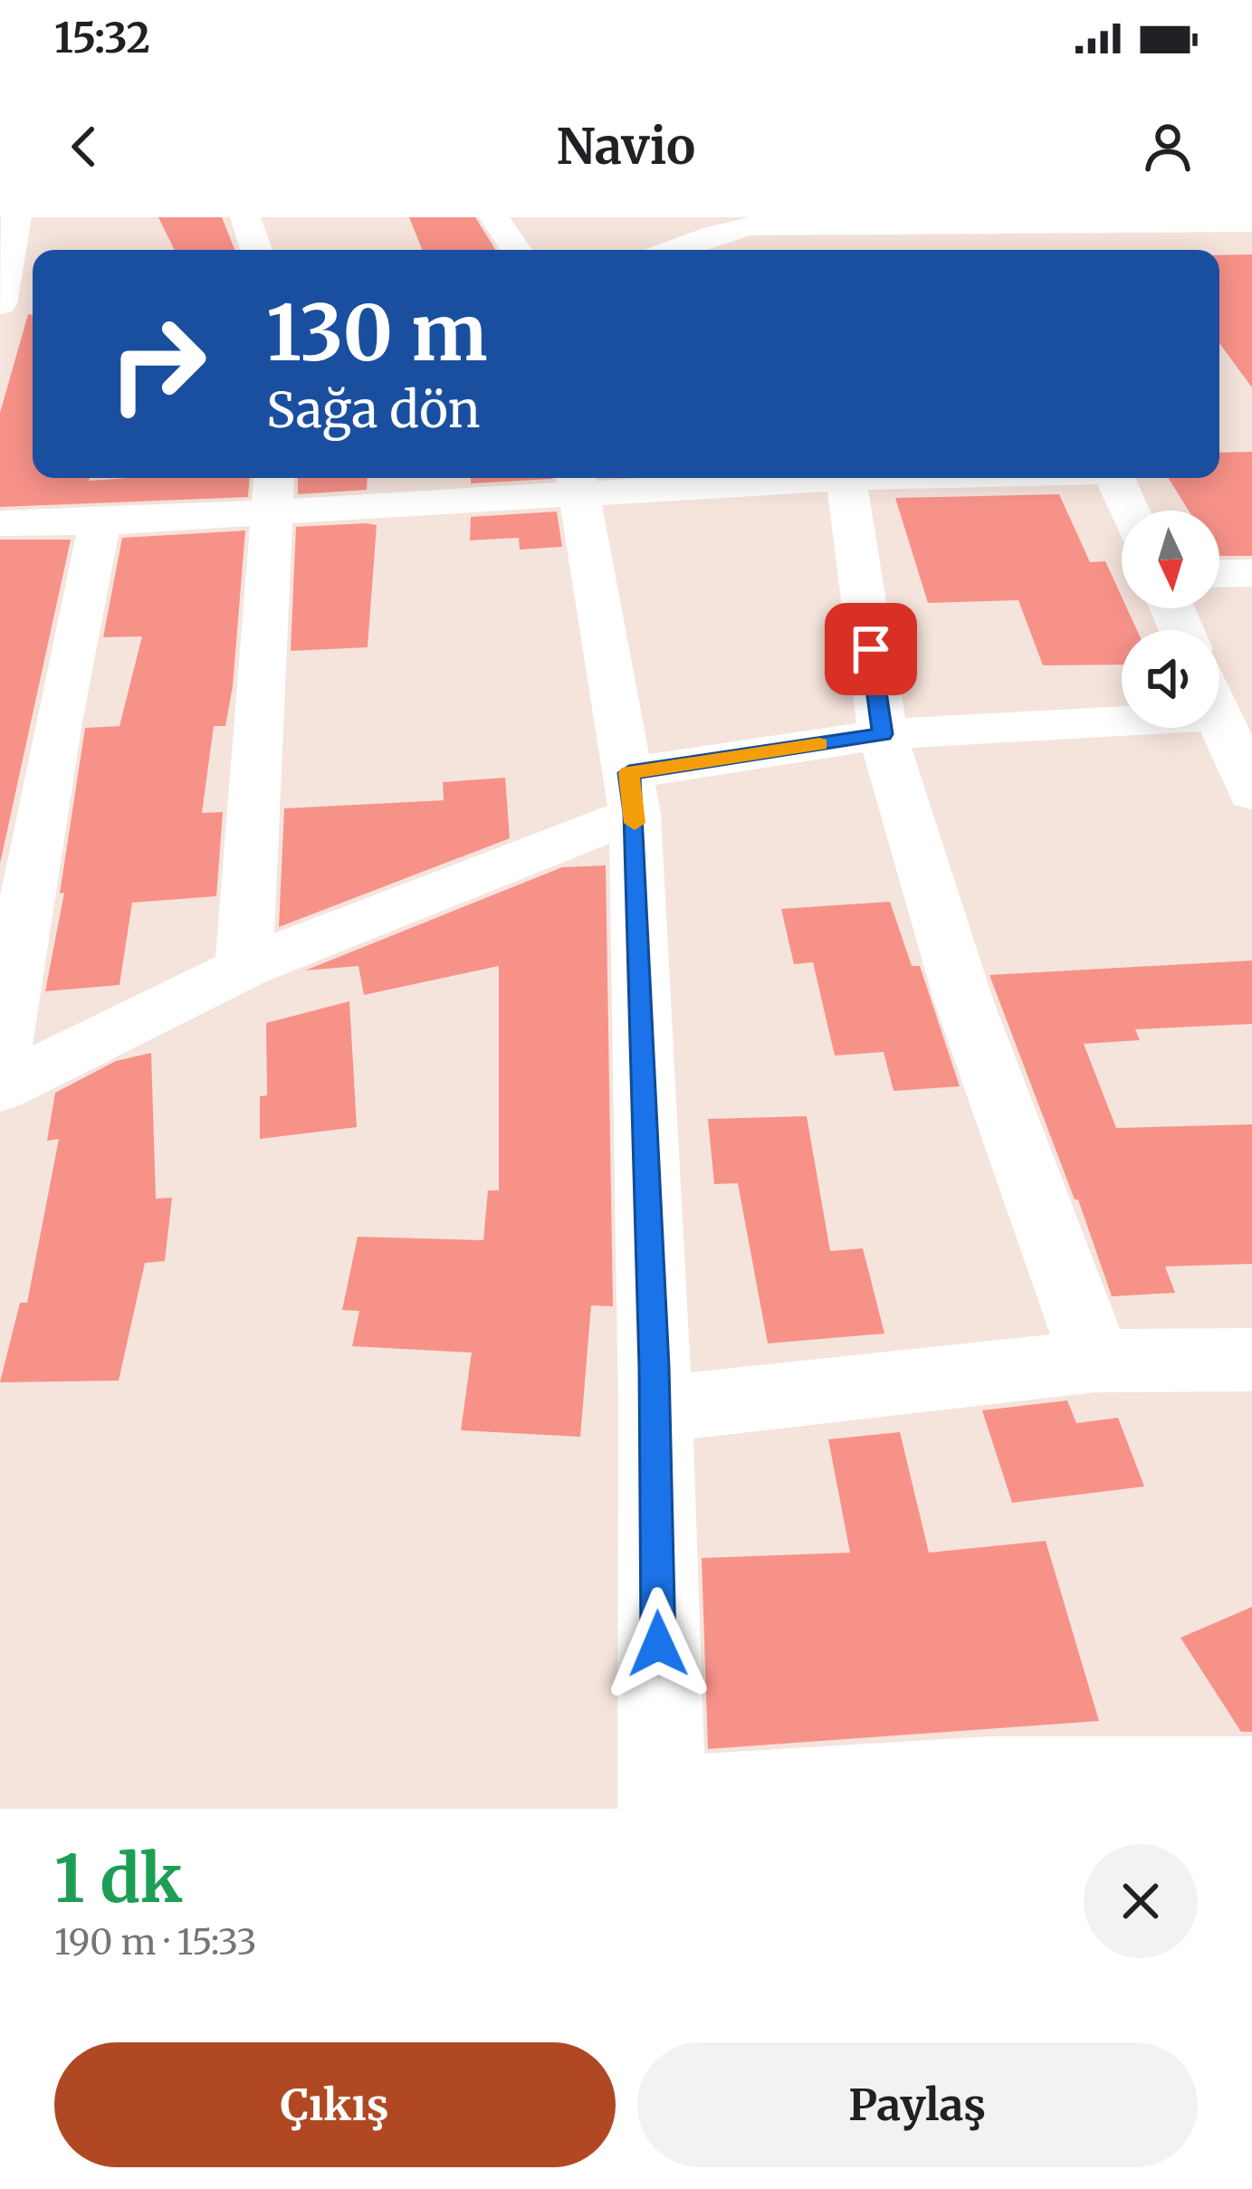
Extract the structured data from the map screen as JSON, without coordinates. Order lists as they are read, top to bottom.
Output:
{
  "north": "bottom",
  "page": {
    "status": "15:32",
    "header": "Navio",
    "turn": ["130 m", "Sağa dön"],
    "heading": ["1 dk", "190 m · 15:33"],
    "buttons": ["Çıkış", "Paylaş"]
  }
}
